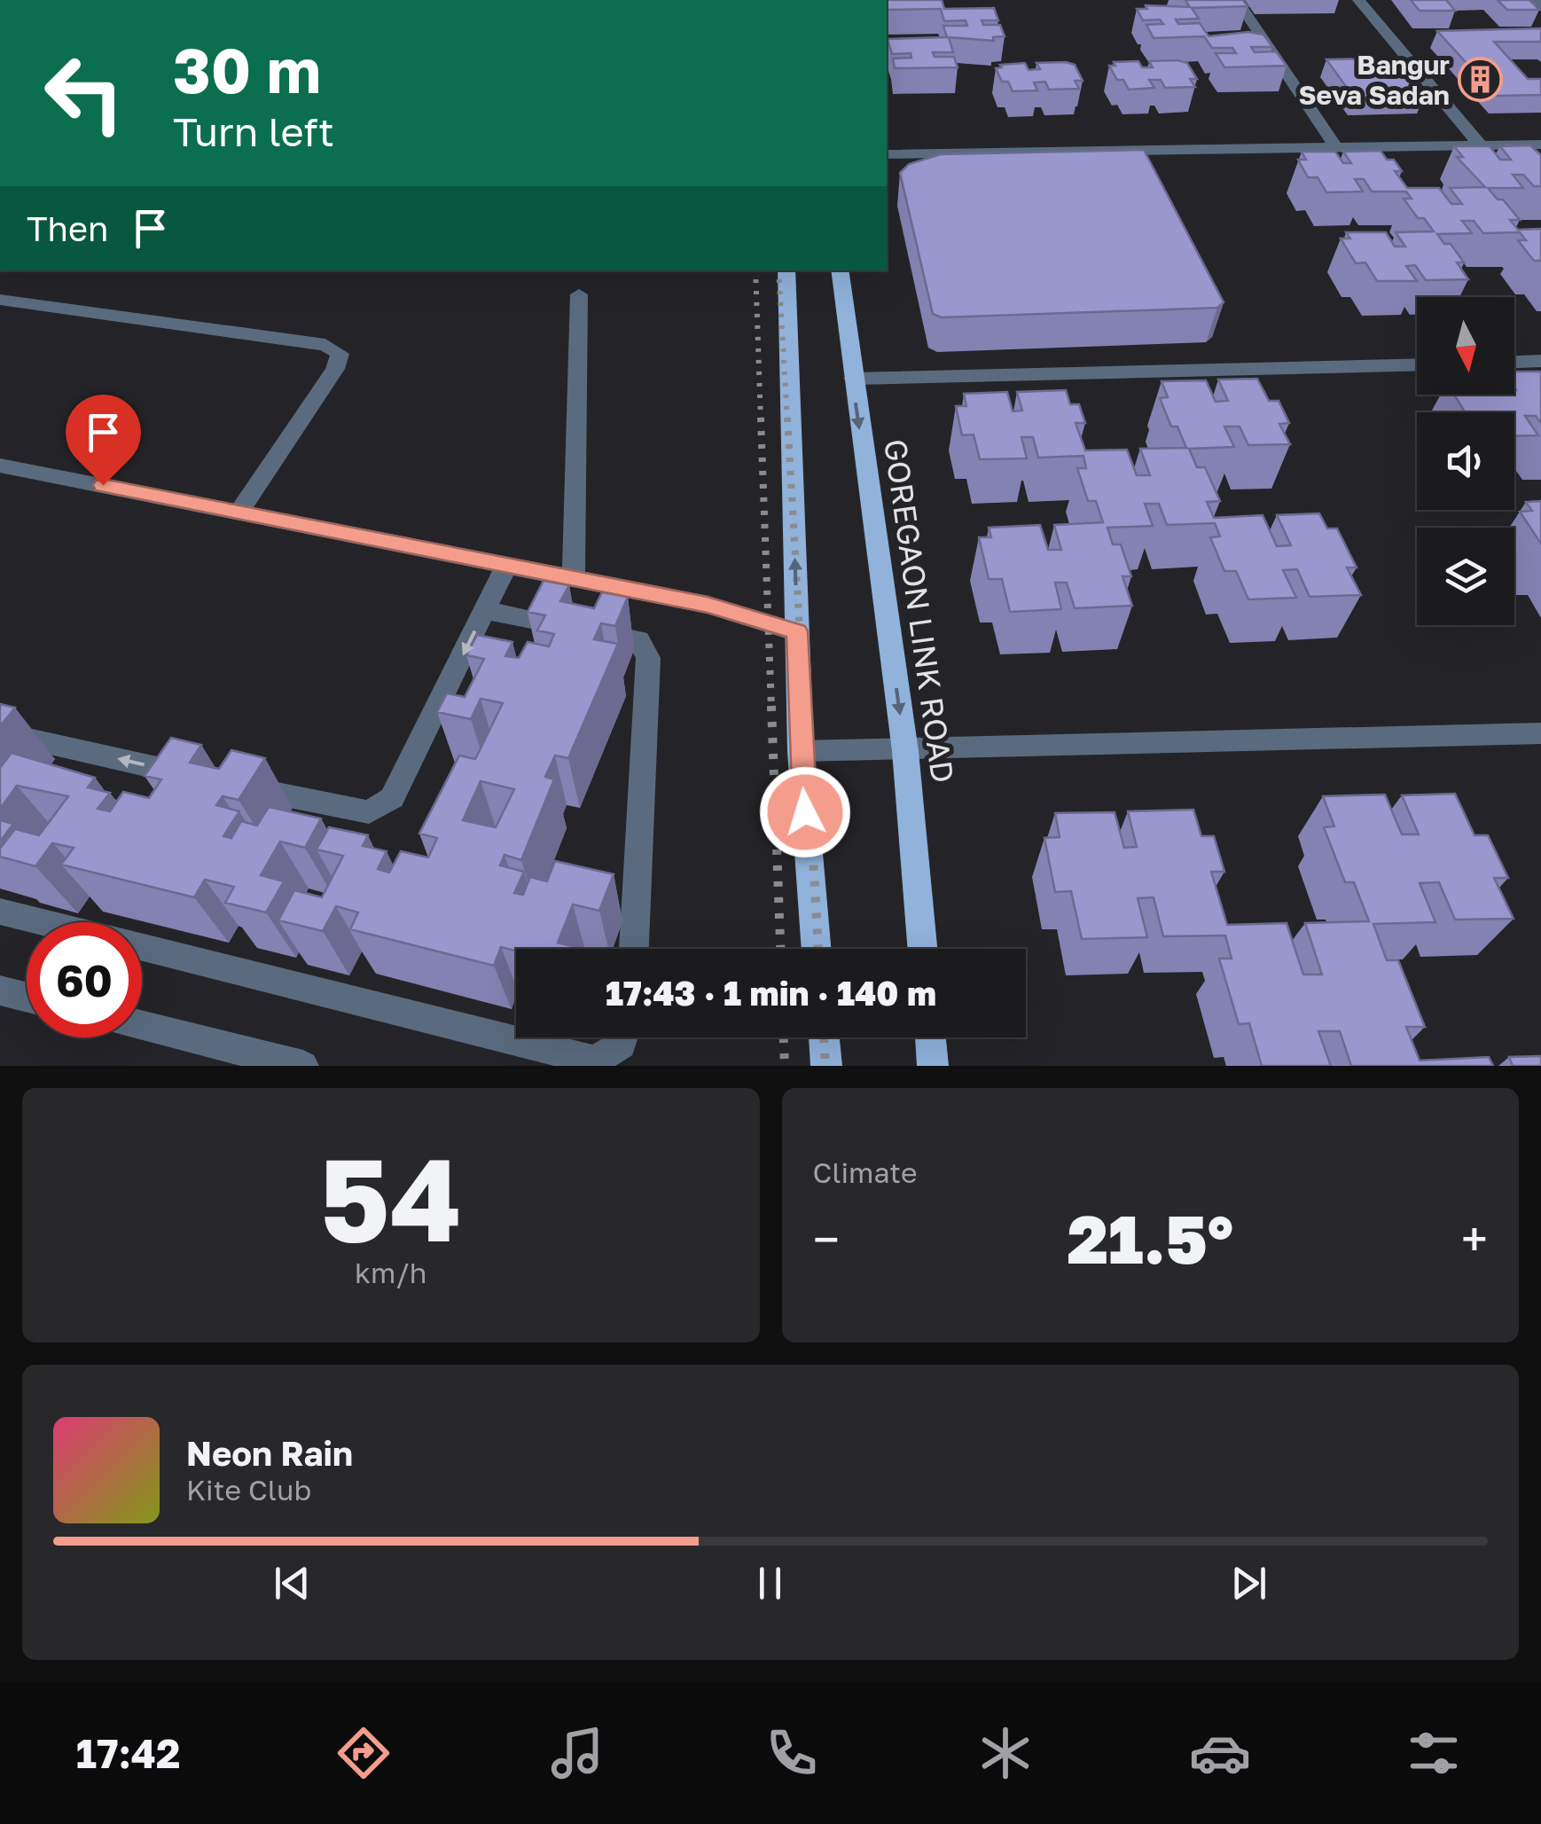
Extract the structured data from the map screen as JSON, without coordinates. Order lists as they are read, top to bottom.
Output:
{
  "streets": {
    "main road": ["GOREGAON LINK ROAD"]
  },
  "places": {
    "building": ["Bangur Seva Sadan"]
  },
  "north": "bottom",
  "page": {
    "turn": ["30 m", "Turn left"],
    "then": "Then",
    "limit": "60",
    "trip": "17:43 · 1 min · 140 m",
    "tile": [
      ["54", "km/h"],
      "Climate"
    ],
    "heat": ["−", "21.5°", "+"],
    "song": ["Neon Rain", "Kite Club"],
    "tabs": "17:42"
  }
}
